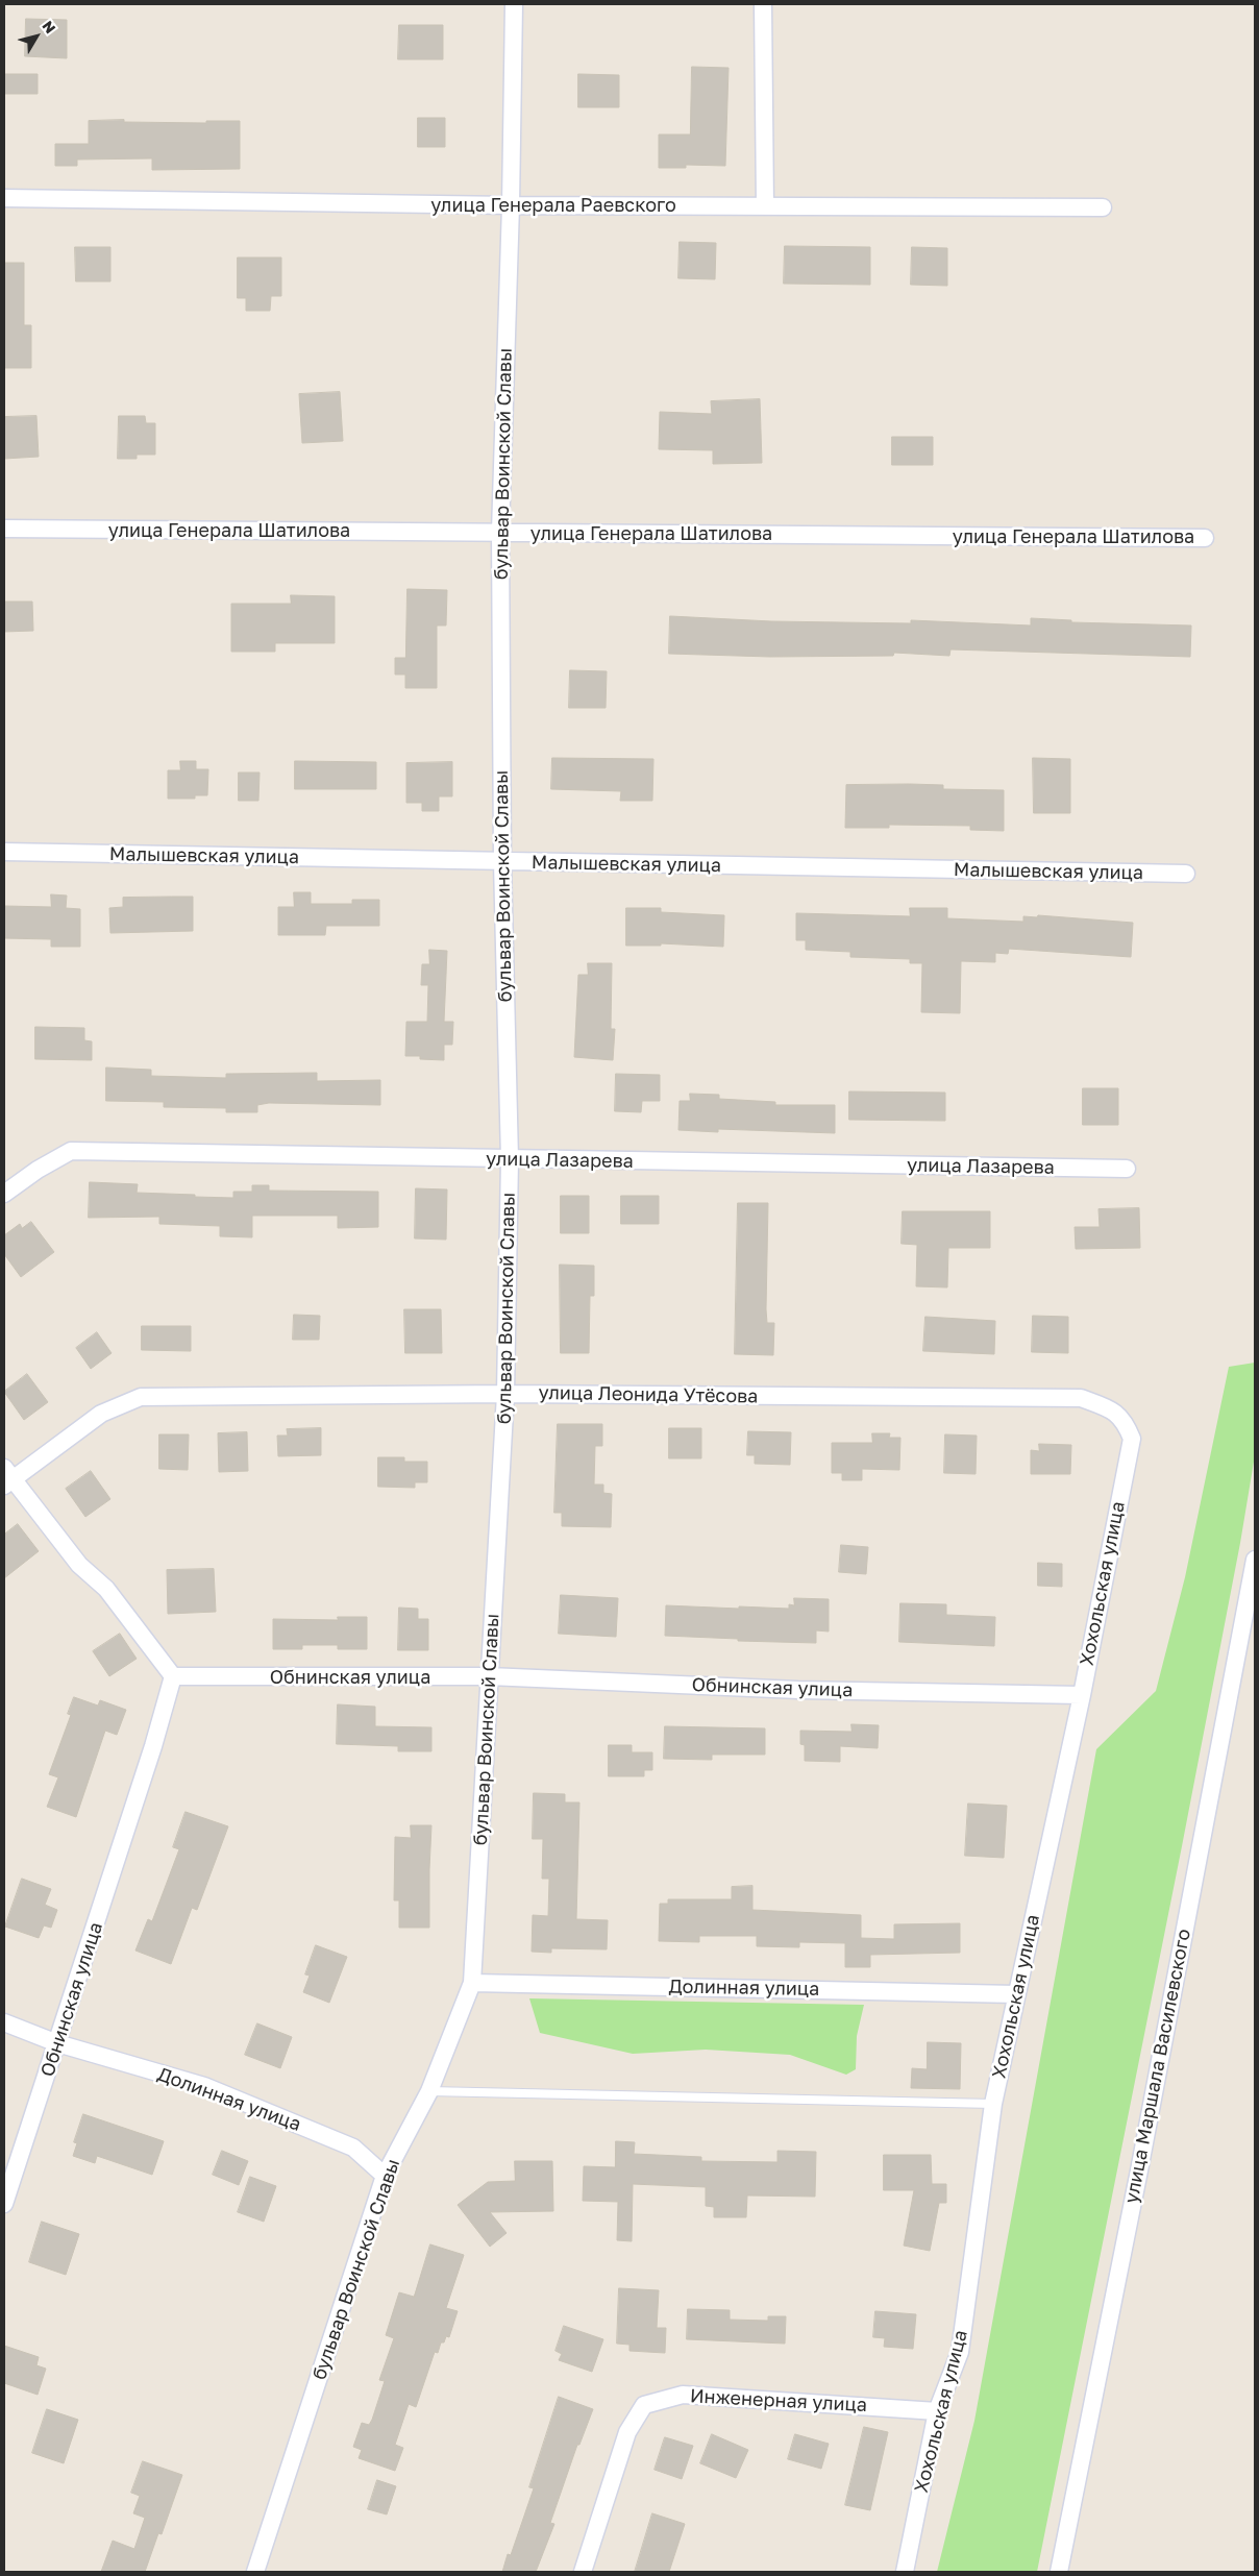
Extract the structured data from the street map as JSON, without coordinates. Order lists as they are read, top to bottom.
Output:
{
  "streets": {
    "street": [
      "улица Генерала Раевского",
      "бульвар Воинской Славы",
      "улица Генерала Шатилова",
      "Малышевская улица",
      "улица Лазарева",
      "улица Леонида Утёсова",
      "Хохольская улица",
      "Обнинская улица",
      "Долинная улица",
      "улица Маршала Василевского",
      "Инженерная улица"
    ]
  },
  "crossings": [
    ["улица Генерала Раевского", "бульвар Воинской Славы"],
    ["бульвар Воинской Славы", "улица Генерала Шатилова"],
    ["бульвар Воинской Славы", "Малышевская улица"],
    ["бульвар Воинской Славы", "улица Лазарева"],
    ["бульвар Воинской Славы", "улица Леонида Утёсова"],
    ["бульвар Воинской Славы", "Обнинская улица"],
    ["бульвар Воинской Славы", "Долинная улица"],
    ["улица Леонида Утёсова", "Хохольская улица"],
    ["Хохольская улица", "Обнинская улица"],
    ["Хохольская улица", "Долинная улица"],
    ["Хохольская улица", "Инженерная улица"],
    ["Обнинская улица", "Долинная улица"]
  ],
  "north": "top right"
}
